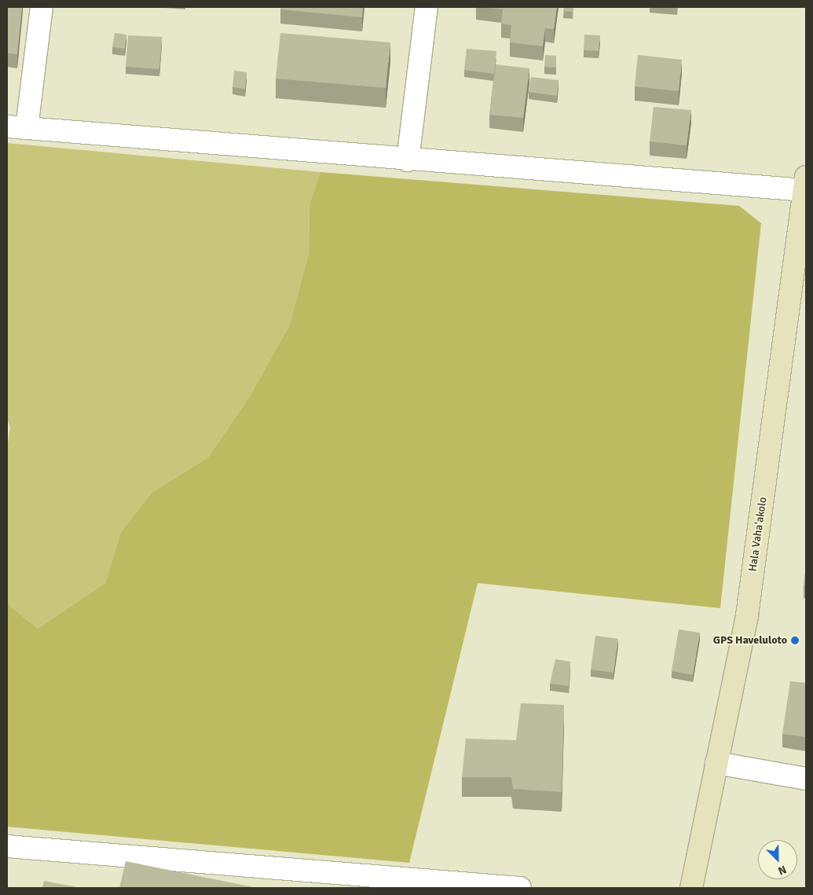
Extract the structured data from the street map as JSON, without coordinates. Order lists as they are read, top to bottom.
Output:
{
  "streets": {
    "main road": ["Hala Vaha'akolo"]
  },
  "places": ["GPS Haveluloto"],
  "north": "bottom right"
}
